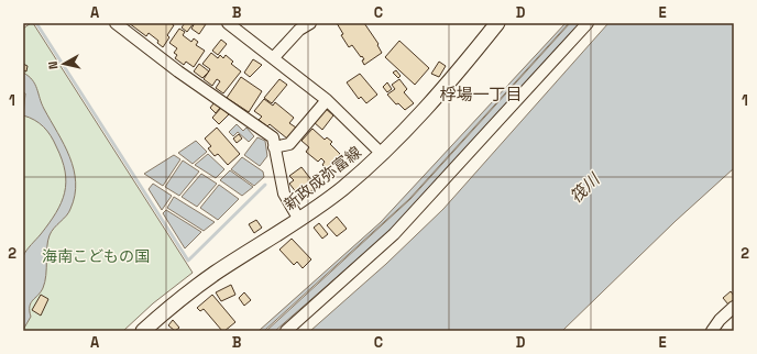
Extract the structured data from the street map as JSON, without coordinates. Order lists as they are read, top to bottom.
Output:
{
  "streets": {
    "main road": ["新政成弥富線"]
  },
  "districts": ["桴場一丁目"],
  "water": ["筏川"],
  "parks": ["海南こどもの国"],
  "north": "left",
  "grid": {
    "columns": [
      "A",
      "B",
      "C",
      "D",
      "E"
    ],
    "rows": ["1", "2"]
  }
}
